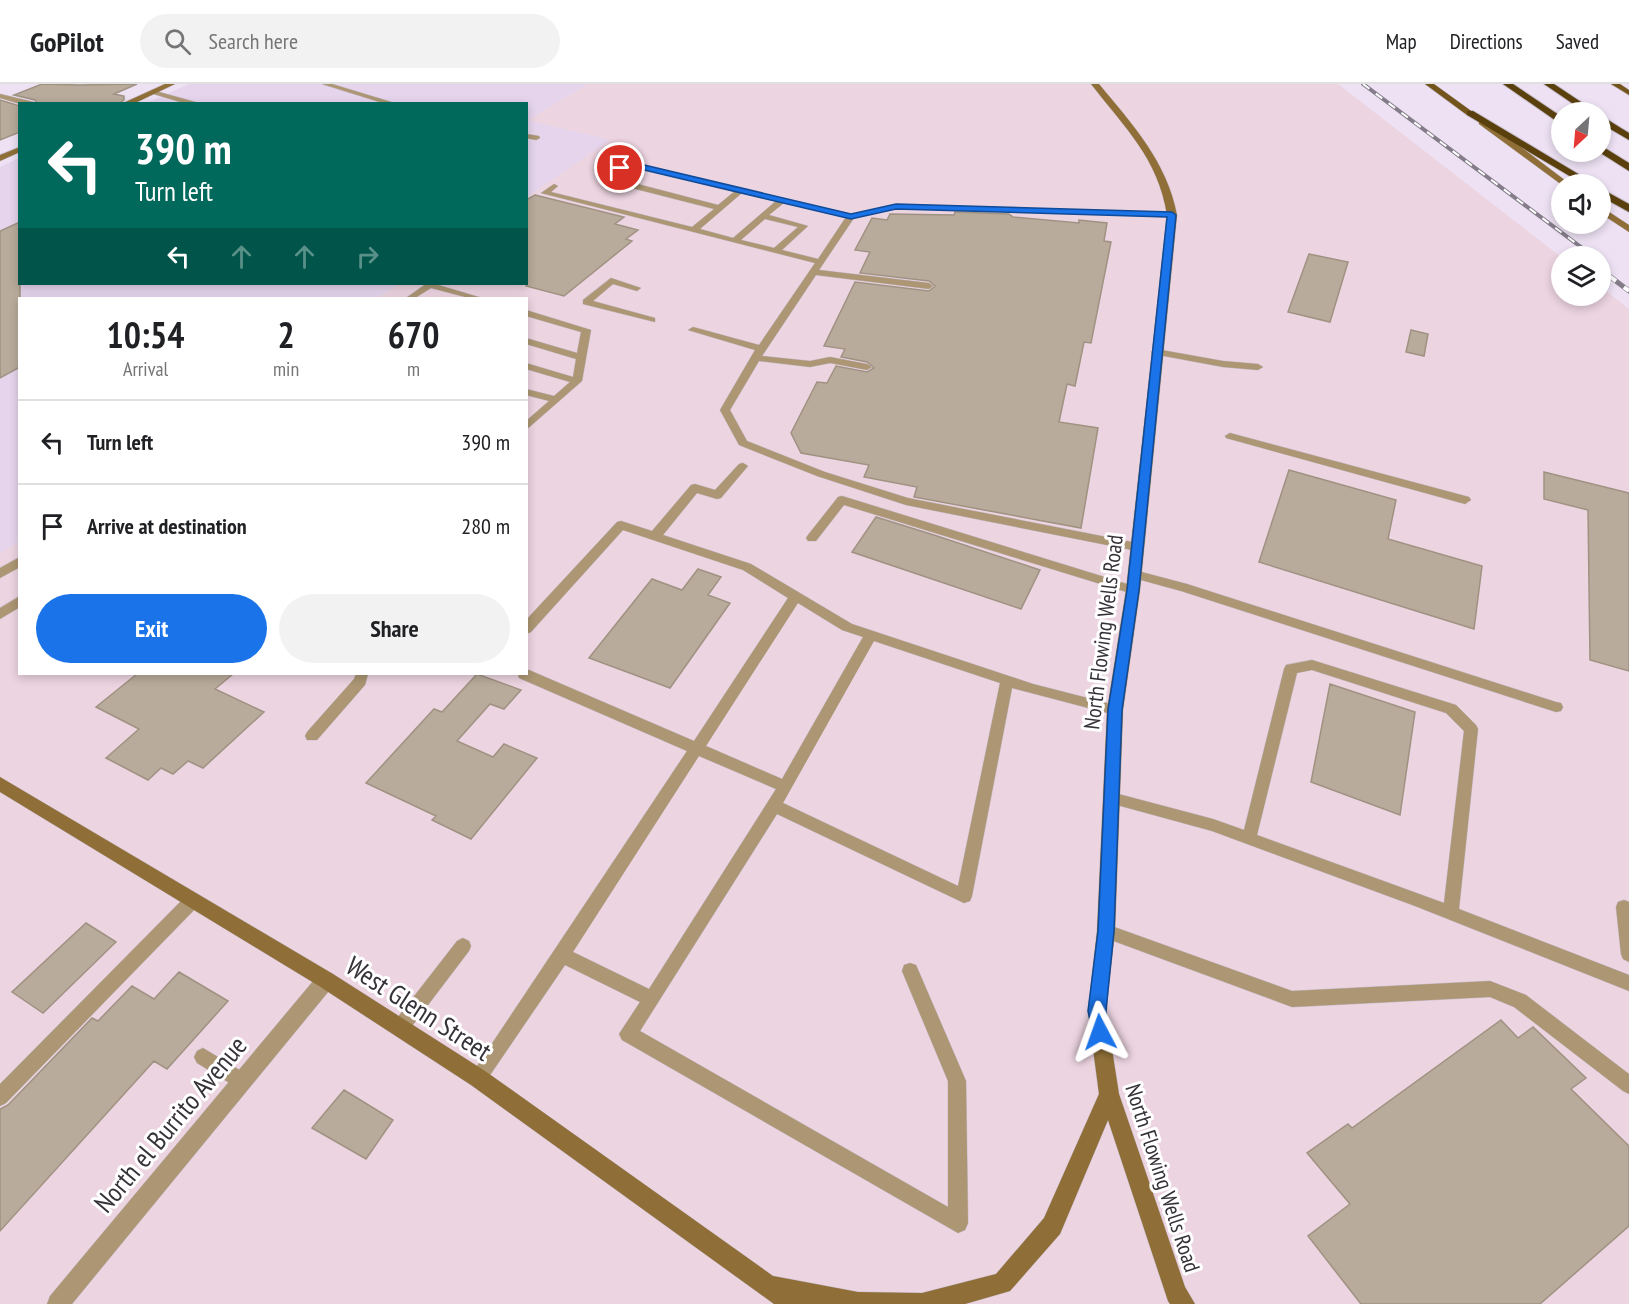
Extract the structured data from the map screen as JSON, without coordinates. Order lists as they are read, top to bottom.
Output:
{
  "streets": {
    "street": ["North Flowing Wells Road", "West Glenn Street", "North el Burrito Avenue"]
  },
  "crossings": [
    ["West Glenn Street", "North el Burrito Avenue"]
  ],
  "north": "bottom left",
  "page": {
    "header": "GoPilot",
    "search": "Search here",
    "nav": ["Map", "Directions", "Saved"],
    "turn": ["390 m", "Turn left"],
    "eta": [
      "10:54",
      "Arrival",
      "2",
      "min",
      "670",
      "m"
    ],
    "list": [
      {
        "name": "Turn left",
        "value": "390 m"
      },
      {
        "name": "Arrive at destination",
        "value": "280 m"
      }
    ],
    "buttons": ["Exit", "Share"]
  }
}
